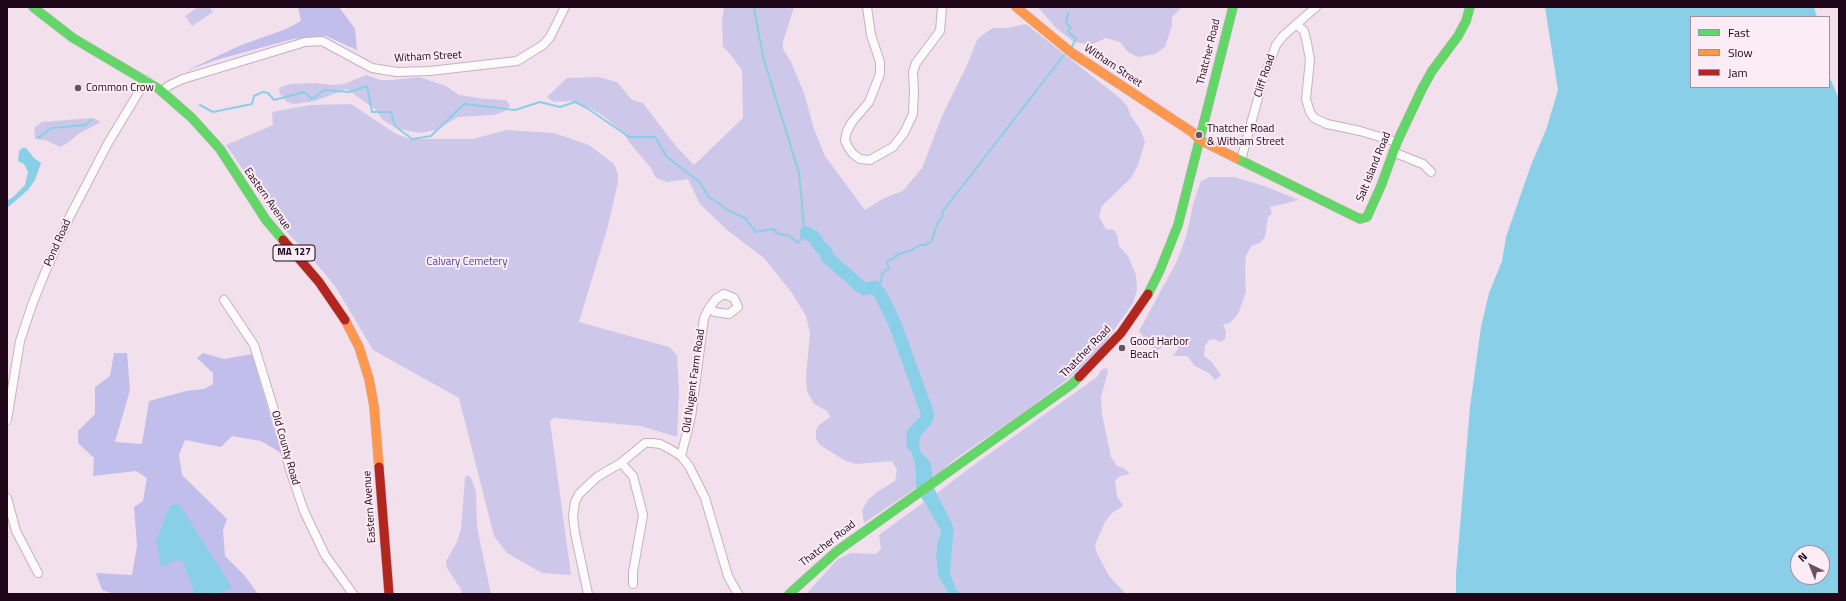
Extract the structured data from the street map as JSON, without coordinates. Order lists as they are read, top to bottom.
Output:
{
  "streets": {
    "main road": [
      "Thatcher Road",
      "Witham Street",
      "Salt Island Road",
      "Eastern Avenue",
      "MA 127"
    ],
    "street": [
      "Cliff Road",
      "Pond Road",
      "Old Nugent Farm Road",
      "Old County Road"
    ]
  },
  "crossings": [
    ["Thatcher Road", "Witham Street"],
    ["Thatcher Road", "Salt Island Road"],
    ["Witham Street", "Salt Island Road"],
    ["Witham Street", "Eastern Avenue"],
    ["Cliff Road", "Salt Island Road"],
    ["Eastern Avenue", "Pond Road"]
  ],
  "parks": ["Calvary Cemetery"],
  "places": ["Common Crow", "Thatcher Road & Witham Street", "Good Harbor Beach"],
  "legend": ["Fast", "Slow", "Jam"],
  "north": "top left"
}
